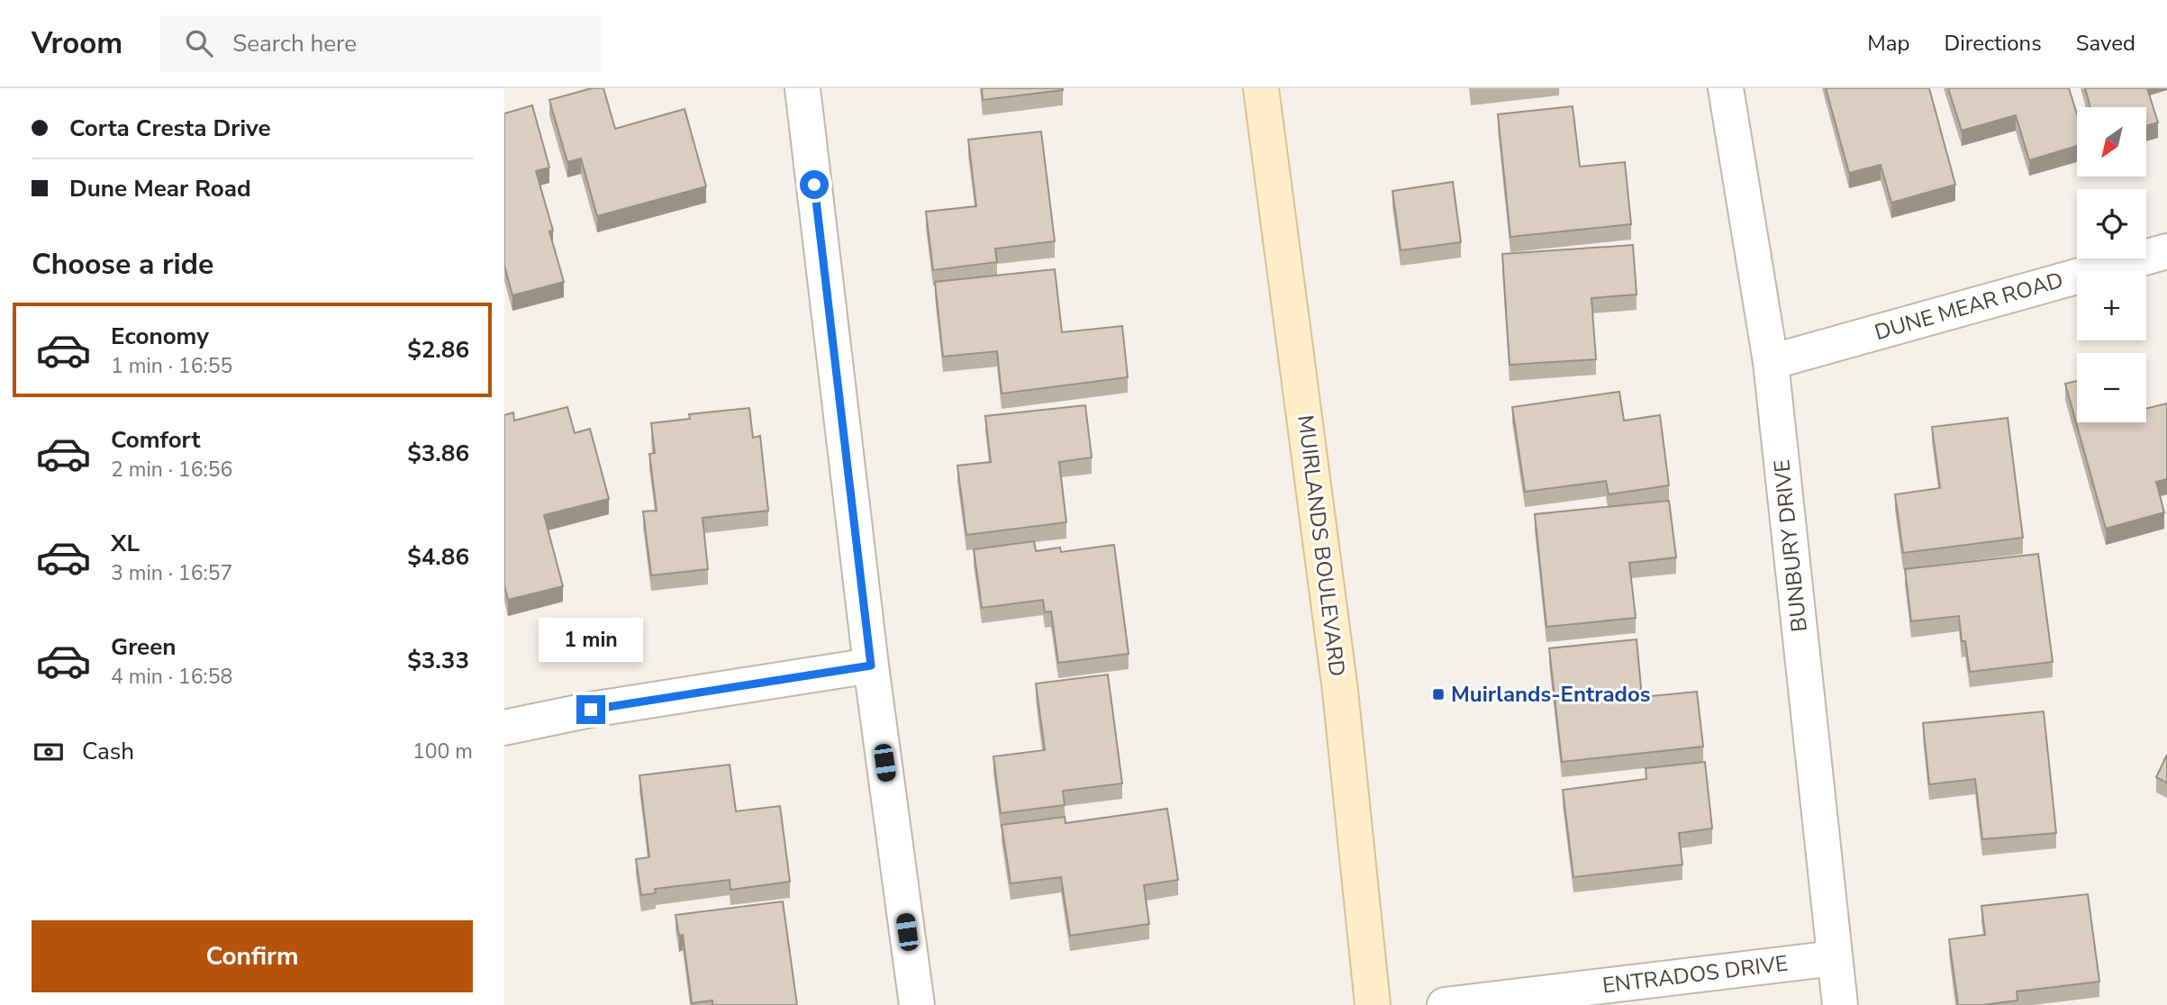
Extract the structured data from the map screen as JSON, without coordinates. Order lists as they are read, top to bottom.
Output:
{
  "streets": {
    "main road": ["MUIRLANDS BOULEVARD"],
    "street": ["DUNE MEAR ROAD", "BUNBURY DRIVE", "ENTRADOS DRIVE"]
  },
  "crossings": [
    ["DUNE MEAR ROAD", "BUNBURY DRIVE"],
    ["BUNBURY DRIVE", "ENTRADOS DRIVE"]
  ],
  "places": {
    "transit": ["Muirlands-Entrados"]
  },
  "north": "bottom left",
  "page": {
    "header": "Vroom",
    "search": "Search here",
    "nav": ["Map", "Directions", "Saved"],
    "banner": ["Corta Cresta Drive", "Dune Mear Road"],
    "map_buttons": ["+", "−"],
    "heading": "Choose a ride",
    "list": [
      {
        "name": "Economy",
        "note": "1 min · 16:55",
        "value": "$2.86"
      },
      {
        "name": "Comfort",
        "note": "2 min · 16:56",
        "value": "$3.86"
      },
      {
        "name": "XL",
        "note": "3 min · 16:57",
        "value": "$4.86"
      },
      {
        "name": "Green",
        "note": "4 min · 16:58",
        "value": "$3.33"
      }
    ],
    "bubble": "1 min",
    "pay": ["Cash", "100 m"],
    "buttons": "Confirm"
  }
}
